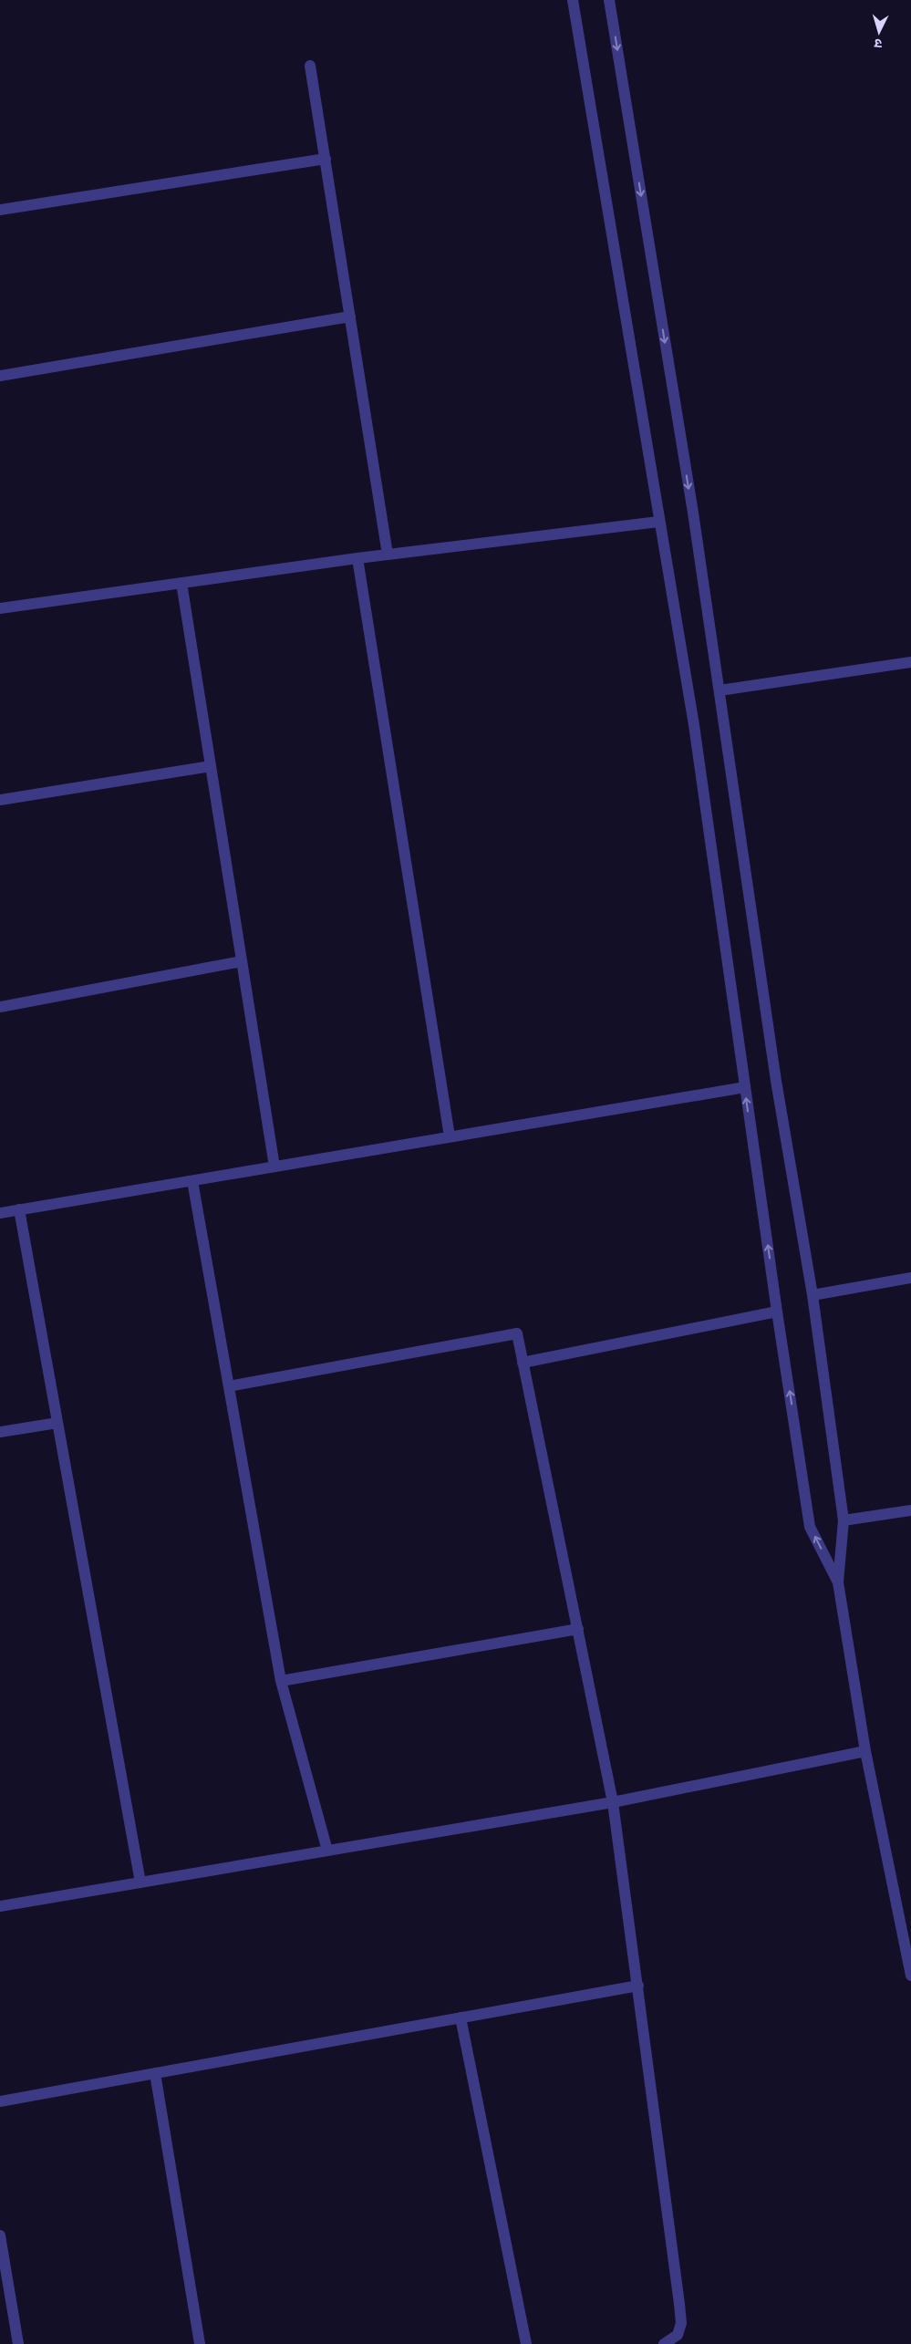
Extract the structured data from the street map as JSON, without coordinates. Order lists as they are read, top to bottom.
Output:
{
  "north": "bottom"
}
